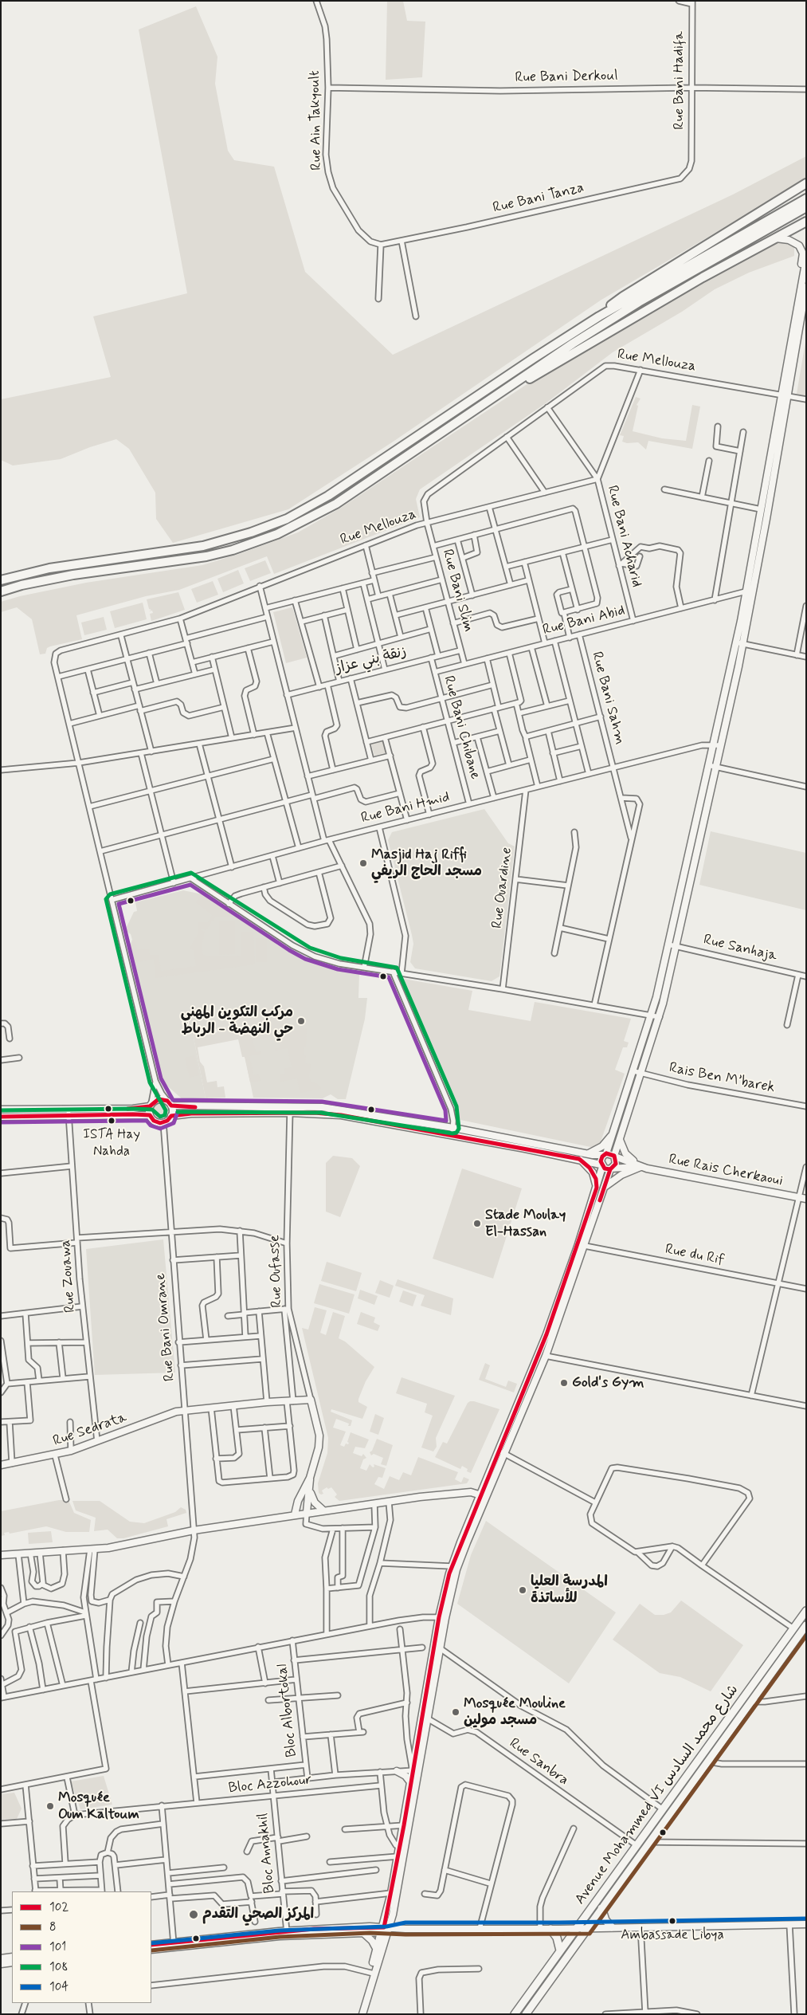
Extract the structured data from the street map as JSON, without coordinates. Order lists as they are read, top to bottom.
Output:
{
  "streets": {
    "main road": [
      "Rue Rais Cherkaoui",
      "Rue Oufasse",
      "Rue Sedrata",
      "Avenue Mohammed VI شارع محمد السادس"
    ],
    "street": [
      "Rue Bani Derkoul",
      "Rue Bani Hadifa",
      "Rue Ain Takyoult",
      "Rue Bani Tanza",
      "Rue Mellouza",
      "Rue Bani Acharid",
      "Rue Bani Slim",
      "Rue Bani Abid",
      "زنقة بني عزاز",
      "Rue Bani Sahm",
      "Rue Bani Chibane",
      "Rue Bani Hmid",
      "Rue Ouardine",
      "Rue Sanhaja",
      "Rais Ben M’barek",
      "Rue du Rif",
      "Rue Zouawa",
      "Rue Bani Omrane",
      "Bloc Albortokal",
      "Rue Sanbra",
      "Bloc Azzohour",
      "Bloc Annakhil"
    ]
  },
  "crossings": [
    ["Rue Bani Derkoul", "Rue Bani Hadifa"],
    ["Rue Bani Derkoul", "Rue Ain Takyoult"],
    ["Rue Bani Hadifa", "Rue Bani Tanza"],
    ["Rue Ain Takyoult", "Rue Bani Tanza"],
    ["Rue Mellouza", "Rue Bani Acharid"],
    ["Rue Mellouza", "Rue Bani Slim"],
    ["Rue Mellouza", "Rue Bani Hmid"],
    ["Rue Bani Acharid", "Rue Bani Abid"],
    ["Rue Bani Slim", "Rue Bani Abid"],
    ["Rue Bani Slim", "زنقة بني عزاز"],
    ["Rue Bani Abid", "Rue Bani Sahm"],
    ["Rue Bani Abid", "Rue Bani Chibane"],
    ["زنقة بني عزاز", "Rue Bani Chibane"],
    ["Rue Bani Sahm", "Rue Bani Hmid"],
    ["Rue Bani Chibane", "Rue Bani Hmid"],
    ["Rue Bani Hmid", "Rue Ouardine"],
    ["Rue Oufasse", "Rue Sedrata"],
    ["Rue Zouawa", "Rue Sedrata"],
    ["Rue Bani Omrane", "Rue Sedrata"],
    ["Bloc Albortokal", "Bloc Azzohour"],
    ["Rue Sanbra", "Avenue Mohammed VI شارع محمد السادس"],
    ["Bloc Azzohour", "Bloc Annakhil"]
  ],
  "places": [
    "Masjid Haj Riffi مسجد الحاج الريفي",
    "مركب التكوين المهني حي النهضة - الرباط",
    "ISTA Hay Nahda",
    "Stade Moulay El-Hassan",
    "Gold's Gym",
    "المدرسة العليا للأساتذة",
    "Mosquée Mouline مسجد مولين",
    "Mosquée Oum Kaltoum",
    "المركز الصحي التقدم",
    "Ambassade Libya"
  ],
  "lines": [
    "transit line 108",
    "transit line 101",
    "transit line 102",
    "transit line 8",
    "transit line 104"
  ],
  "legend": [
    "102",
    "8",
    "101",
    "108",
    "104"
  ]
}
